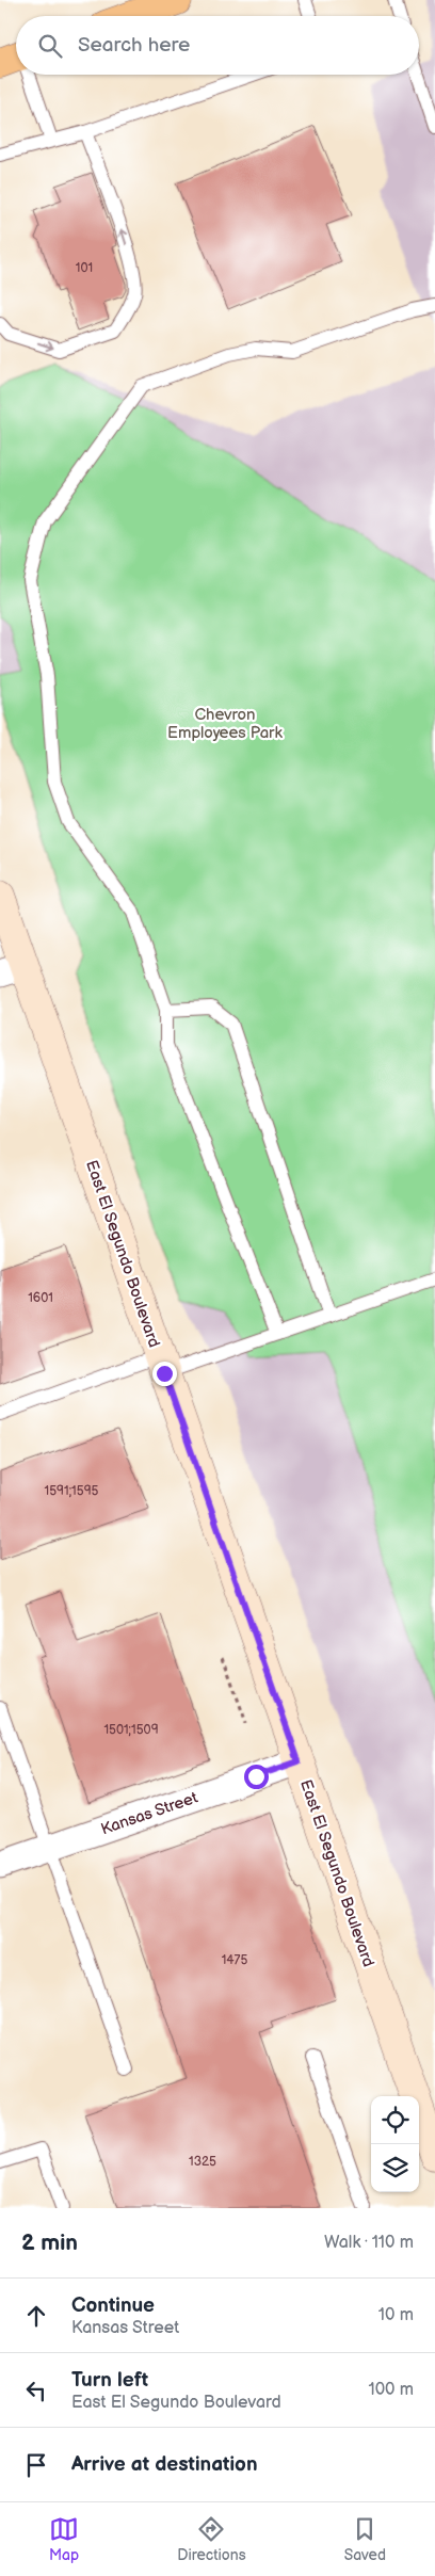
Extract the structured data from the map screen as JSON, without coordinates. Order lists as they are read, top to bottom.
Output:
{
  "streets": {
    "main road": ["East El Segundo Boulevard"],
    "street": ["Kansas Street"]
  },
  "crossings": [
    ["East El Segundo Boulevard", "Kansas Street"]
  ],
  "parks": ["Chevron Employees Park"],
  "house_numbers": [
    "101",
    "1601",
    "1591;1595",
    "1501;1509",
    "1475",
    "1325"
  ],
  "page": {
    "search": "Search here",
    "heading": ["2 min", "Walk · 110 m"],
    "list": [
      ["Continue", "Kansas Street", "10 m"],
      ["Turn left", "East El Segundo Boulevard", "100 m"],
      "Arrive at destination"
    ],
    "nav": ["Map", "Directions", "Saved"]
  }
}
